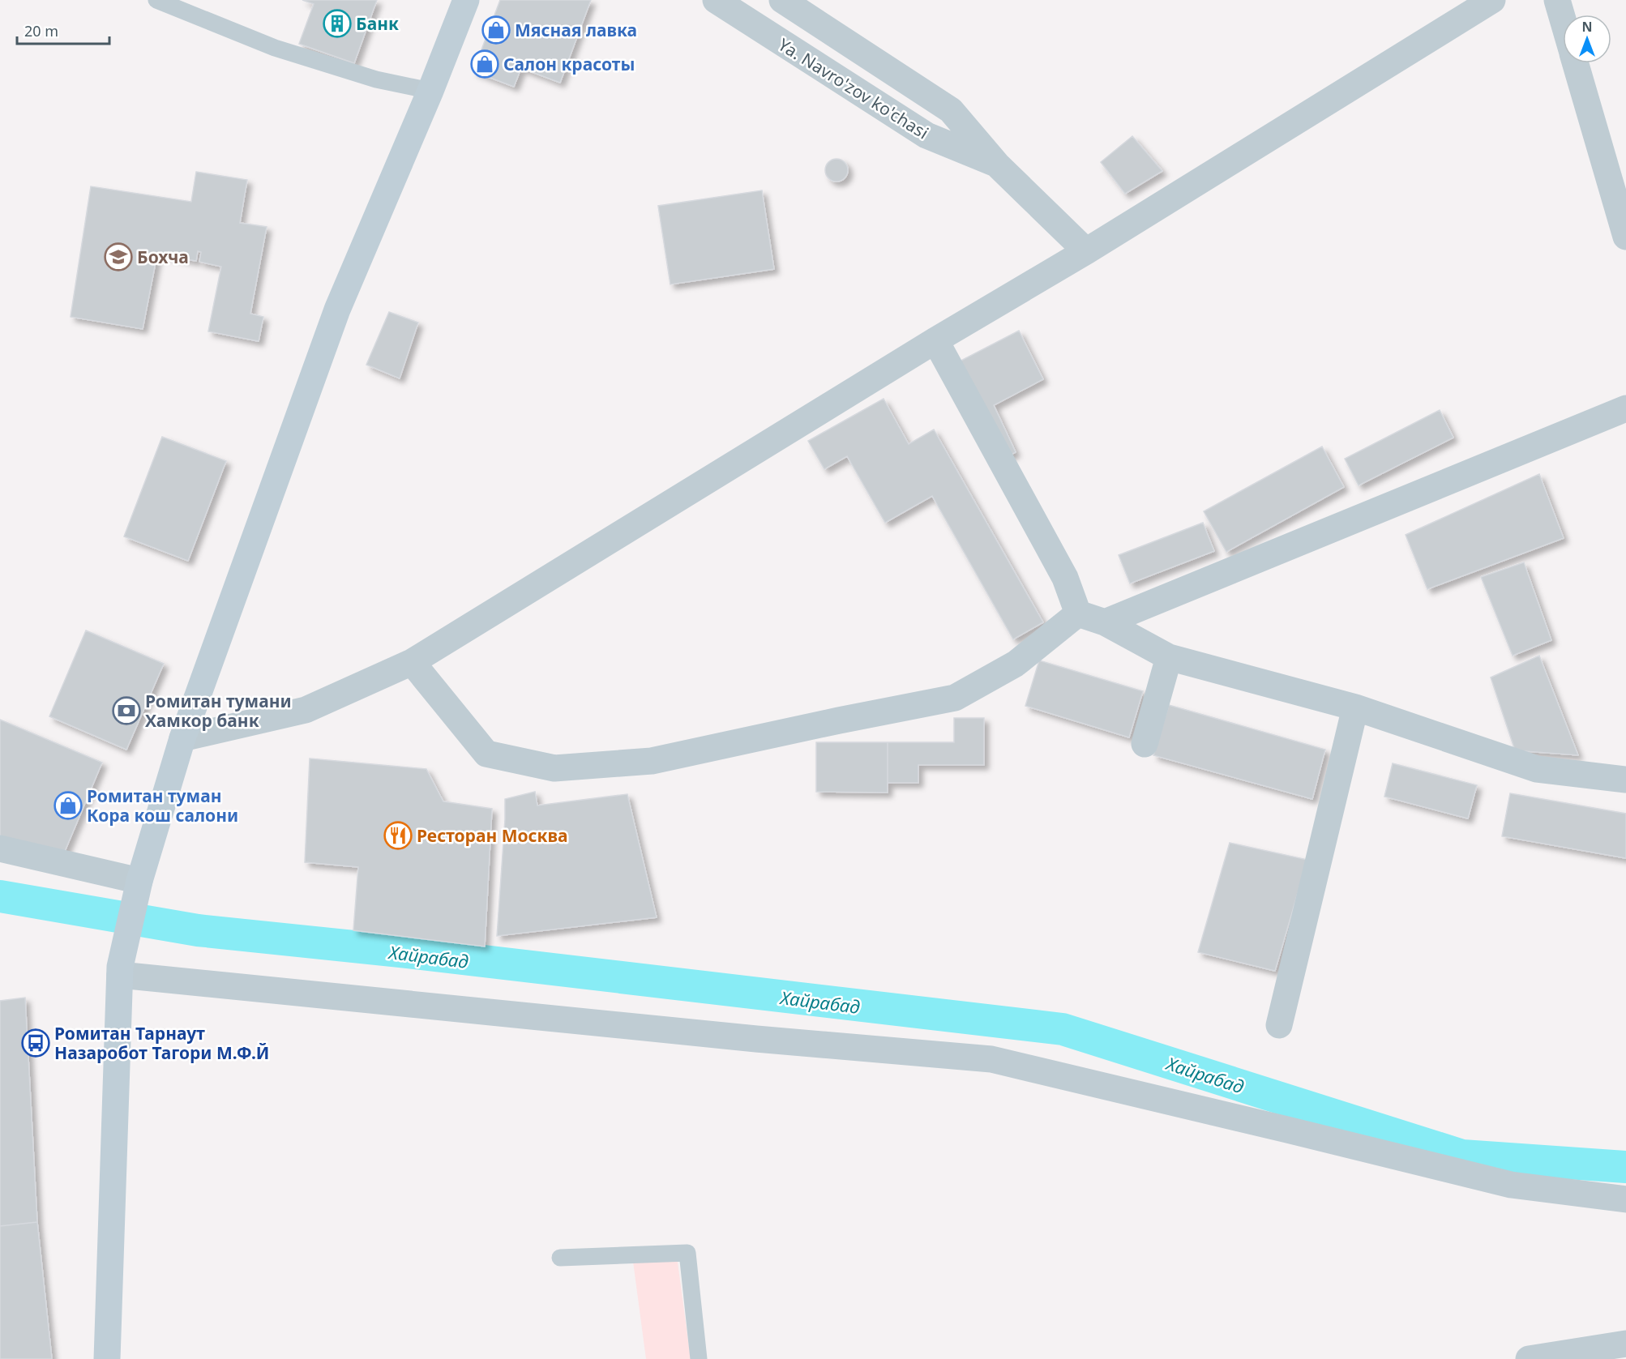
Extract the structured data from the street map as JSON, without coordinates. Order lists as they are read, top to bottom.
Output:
{
  "streets": {
    "street": ["Ya. Navro'zov ko'chasi"]
  },
  "water": ["Хайрабад"],
  "places": {
    "building": ["Банк"],
    "shop": ["Мясная лавка", "Салон красоты", "Ромитан туман Кора кош салони"],
    "school or university": ["Бохча"],
    "bank": ["Ромитан тумани Хамкор банк"],
    "restaurant": ["Ресторан Москва"],
    "bus stop": ["Ромитан Тарнаут Назаробот Тагори М.Ф.Й"]
  },
  "scale_bar": "20 m",
  "north": "top"
}
